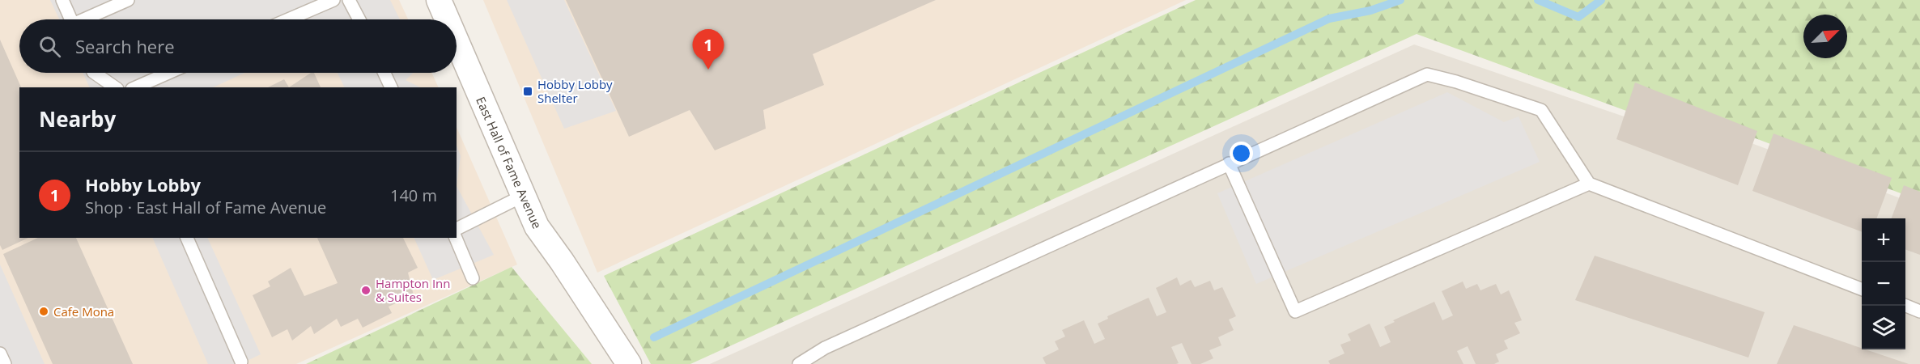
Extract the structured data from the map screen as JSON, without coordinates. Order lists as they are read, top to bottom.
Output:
{
  "streets": {
    "street": ["East Hall of Fame Avenue"]
  },
  "places": {
    "transit": ["Hobby Lobby Shelter"],
    "other": ["Hampton Inn & Suites", "Cafe Mona"]
  },
  "north": "top right",
  "page": {
    "search": "Search here",
    "pins": "1",
    "heading": "Nearby",
    "list": [
      {
        "mark": "1",
        "name": "Hobby Lobby",
        "note": "Shop · East Hall of Fame Avenue",
        "value": "140 m"
      }
    ],
    "map_buttons": ["+", "−"]
  }
}
